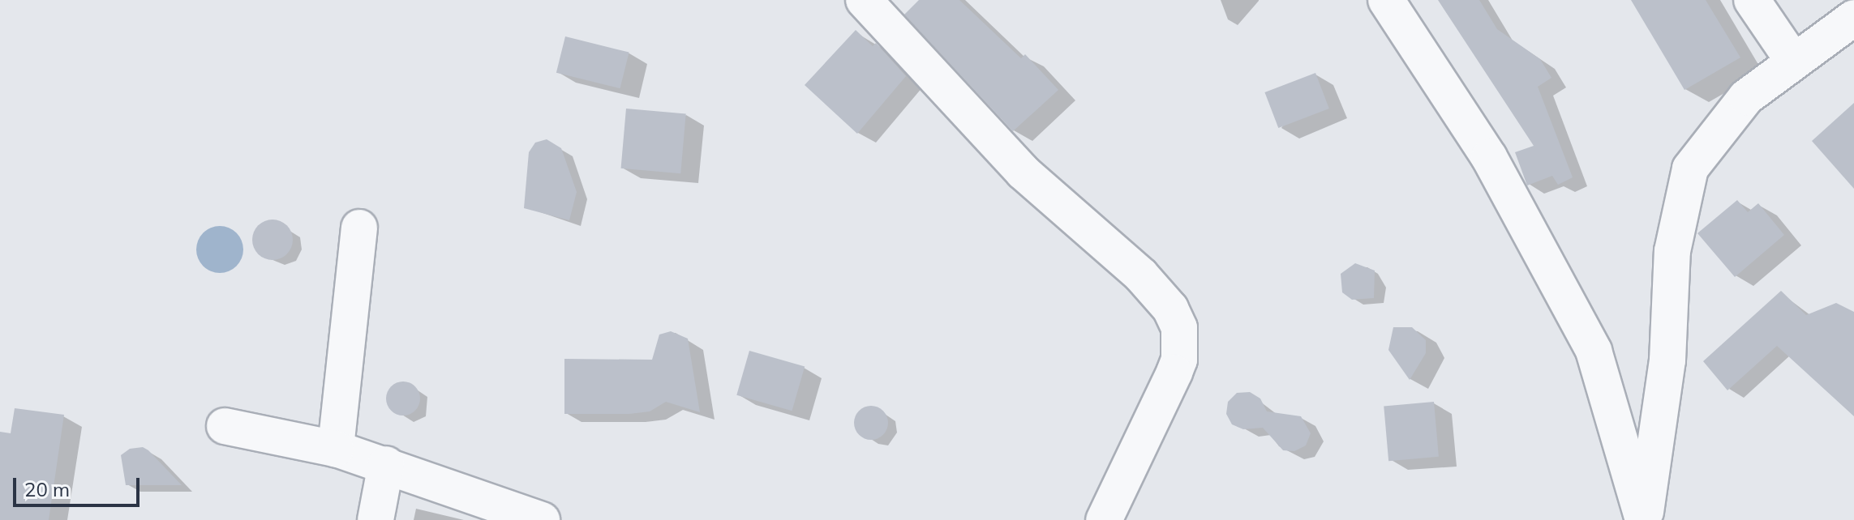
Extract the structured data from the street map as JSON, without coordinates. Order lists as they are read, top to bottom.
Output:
{
  "scale_bar": "20 m"
}
